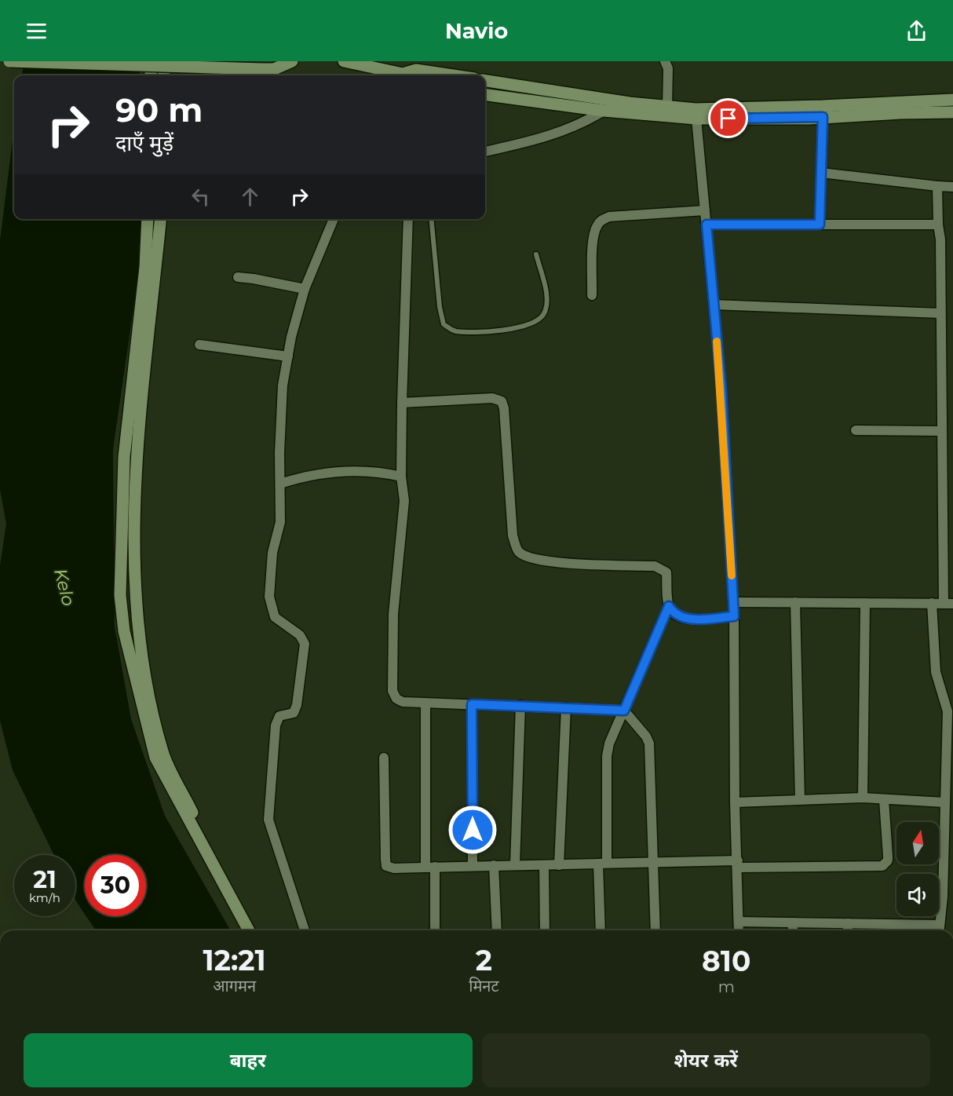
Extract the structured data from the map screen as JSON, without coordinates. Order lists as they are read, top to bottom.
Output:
{
  "water": ["Kelo"],
  "north": "top",
  "page": {
    "header": "Navio",
    "turn": ["90 m", "दाएँ मुड़ें"],
    "speed": "21 km/h",
    "limit": "30",
    "eta": [
      "12:21",
      "आगमन",
      "2",
      "मिनट",
      "810",
      "m"
    ],
    "buttons": ["बाहर", "शेयर करें"]
  }
}
